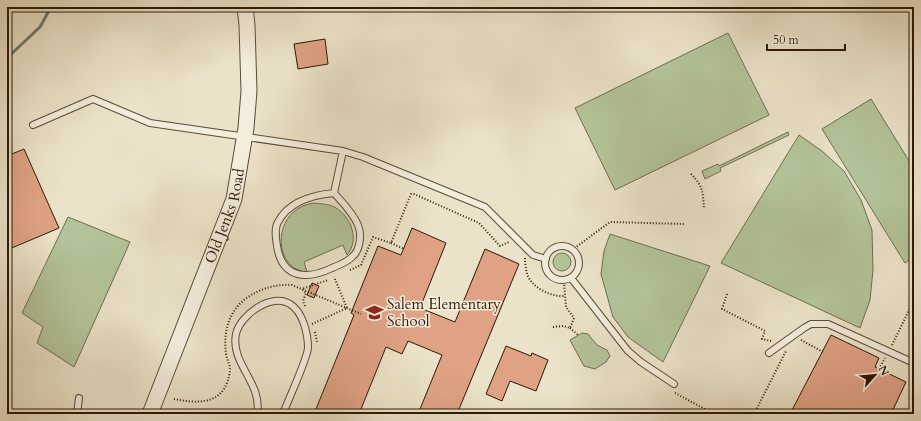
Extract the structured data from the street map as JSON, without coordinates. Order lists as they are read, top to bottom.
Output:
{
  "streets": {
    "street": ["Old Jenks Road"]
  },
  "places": {
    "school or university": ["Salem Elementary School"]
  },
  "scale_bar": "50 m",
  "north": "top right"
}
